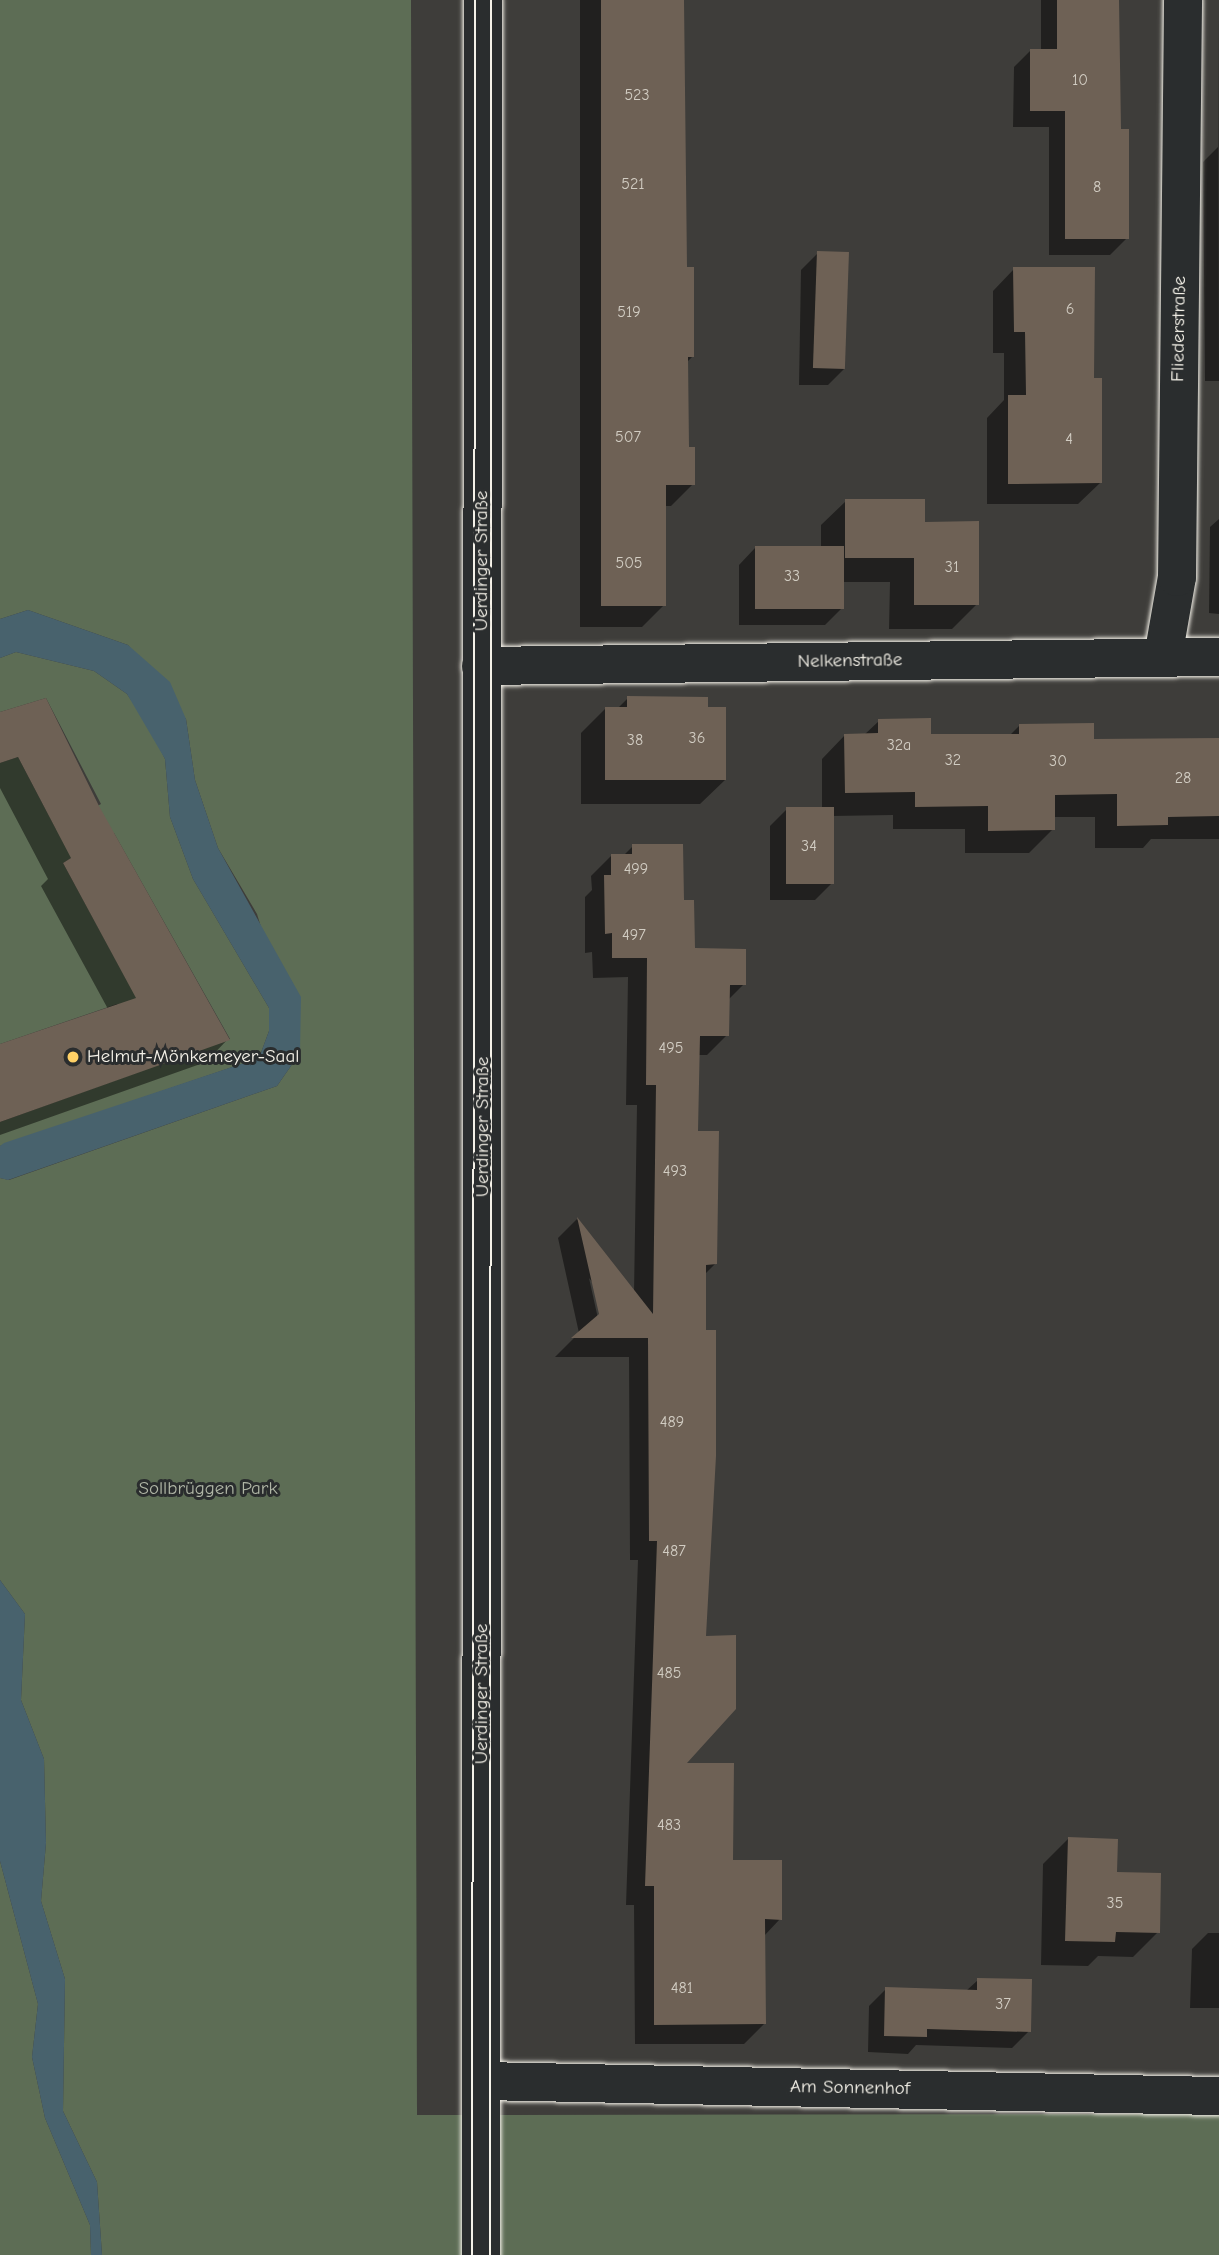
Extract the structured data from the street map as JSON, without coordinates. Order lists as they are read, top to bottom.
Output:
{
  "streets": {
    "main road": [
      "Fliederstraße",
      "Uerdinger Straße",
      "Nelkenstraße",
      "Am Sonnenhof"
    ]
  },
  "crossings": [
    ["Fliederstraße", "Nelkenstraße"],
    ["Uerdinger Straße", "Nelkenstraße"],
    ["Uerdinger Straße", "Am Sonnenhof"]
  ],
  "parks": ["Sollbrüggen Park"],
  "places": ["Helmut-Mönkemeyer-Saal"],
  "house_numbers": [
    "10",
    "523",
    "521",
    "8",
    "6",
    "519",
    "507",
    "4",
    "505",
    "31",
    "33",
    "36",
    "38",
    "32a",
    "32",
    "30",
    "28",
    "34",
    "499",
    "497",
    "495",
    "493",
    "489",
    "487",
    "485",
    "483",
    "35",
    "481",
    "37"
  ]
}
